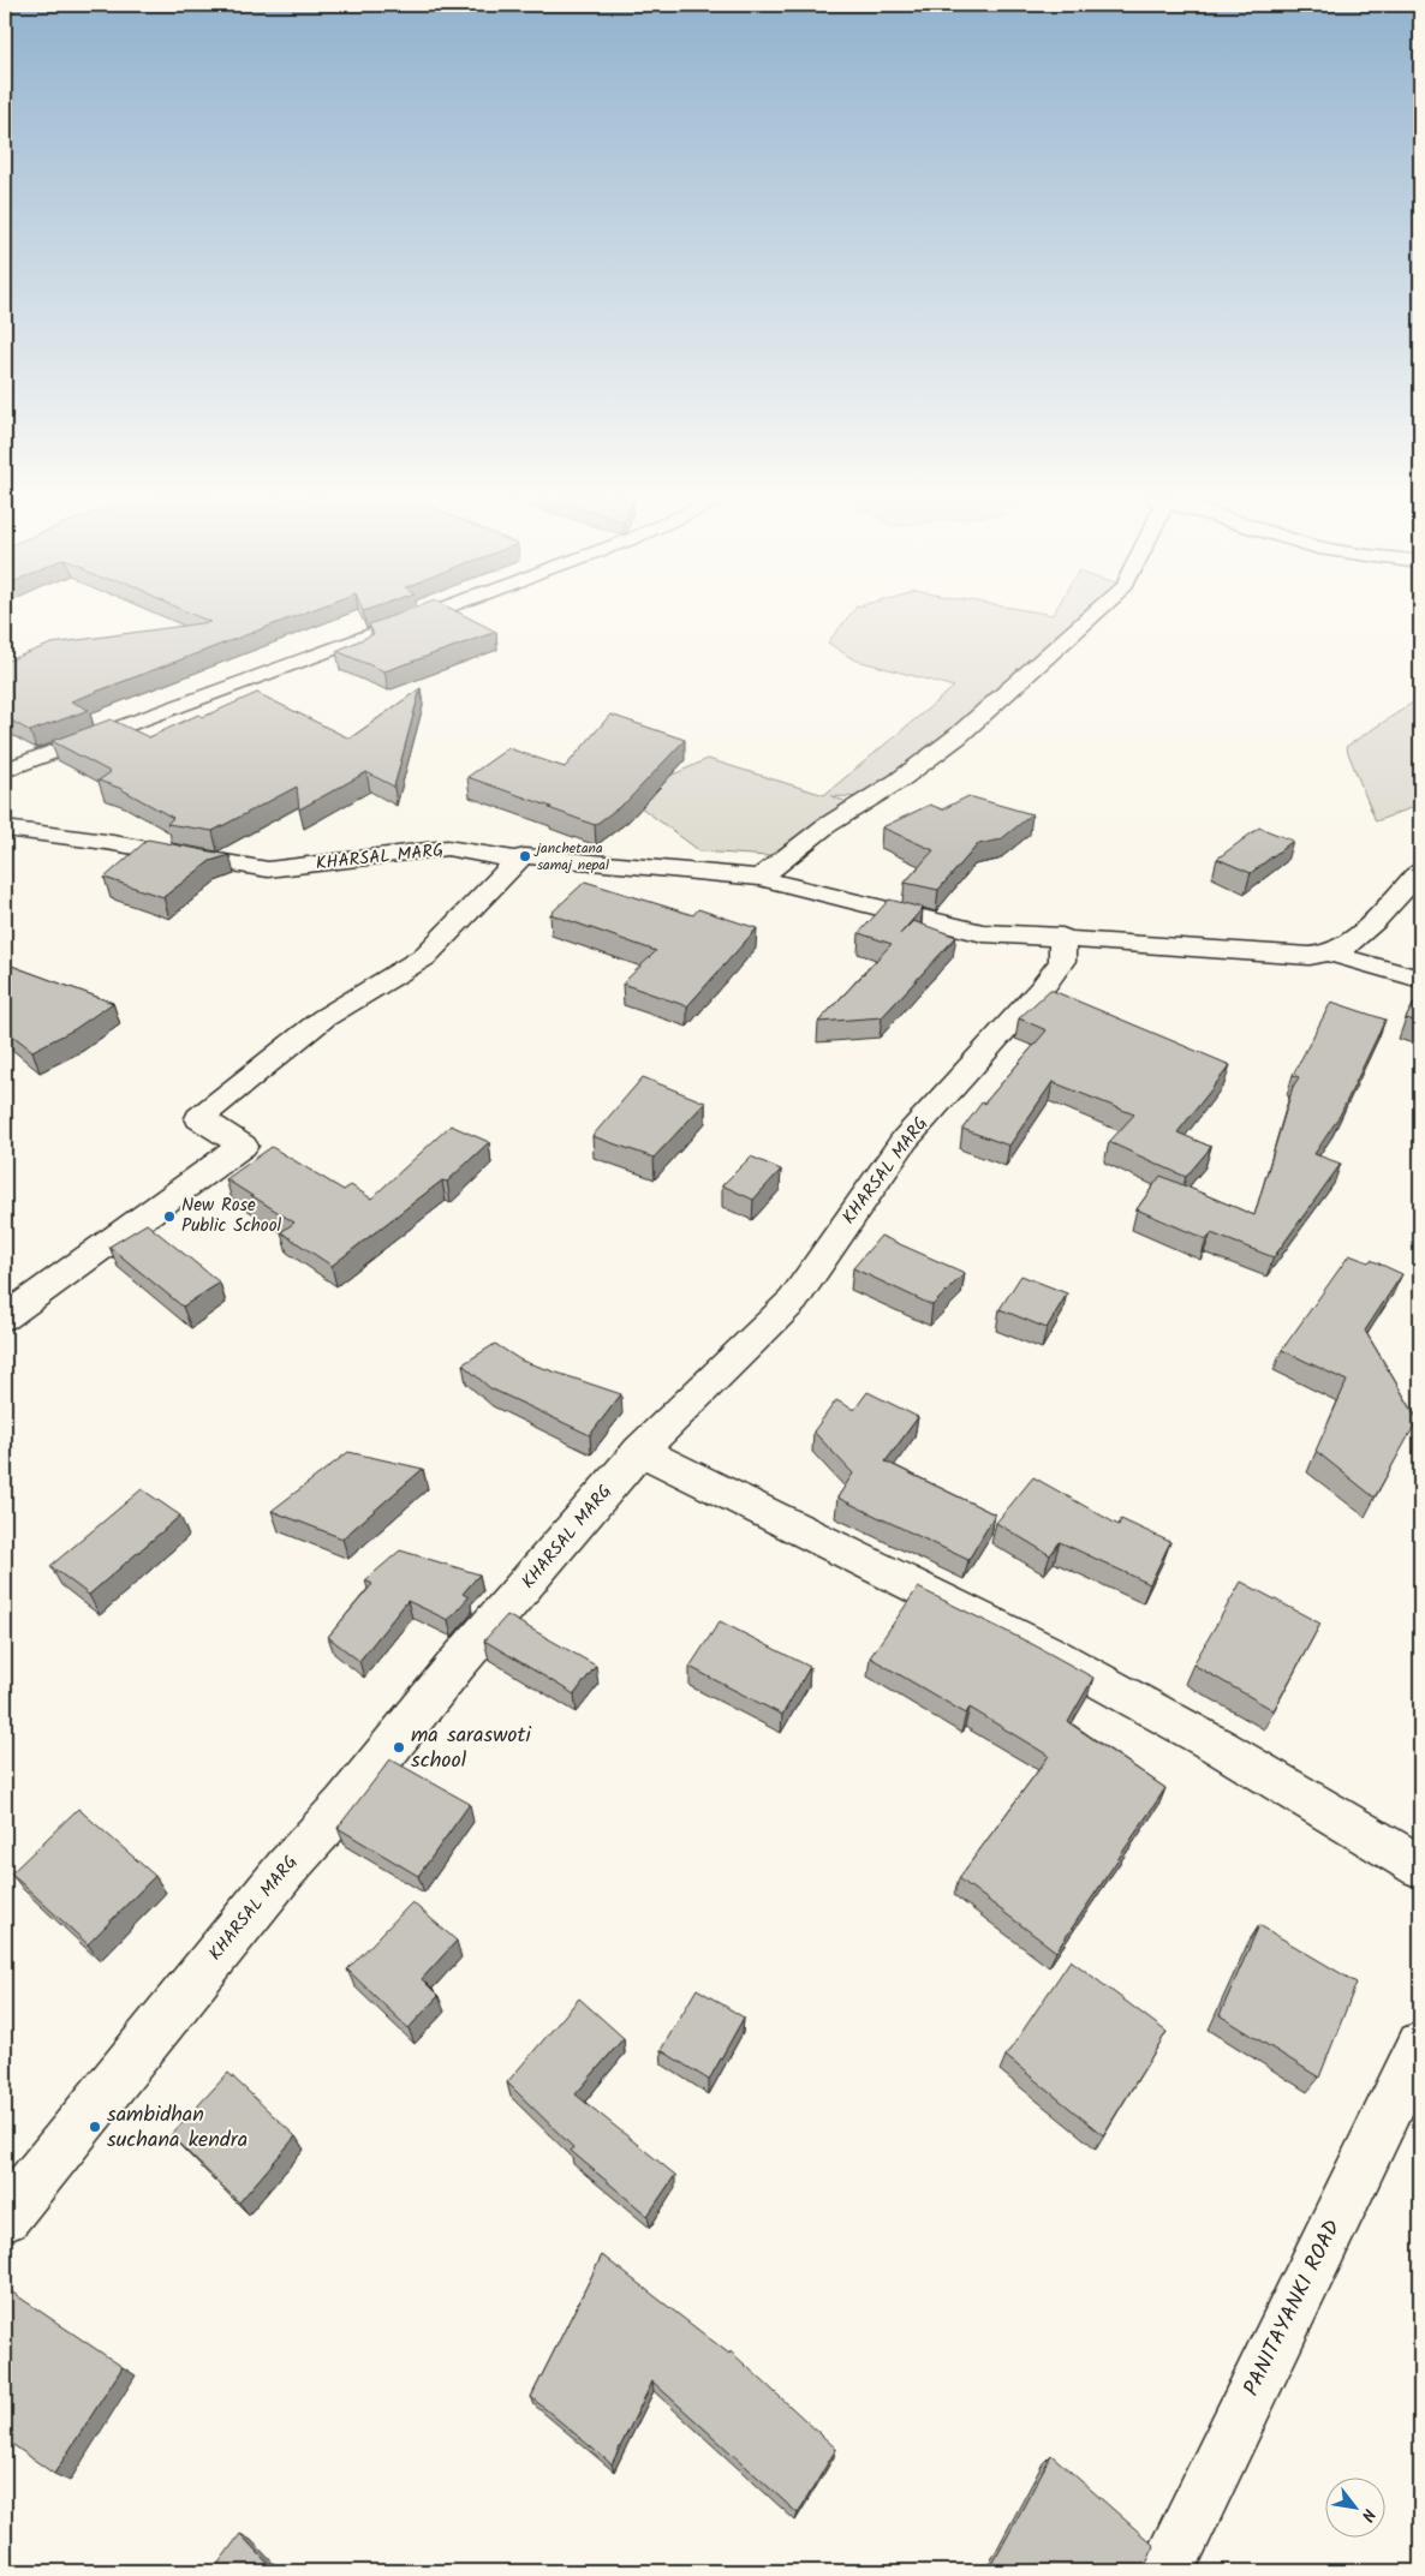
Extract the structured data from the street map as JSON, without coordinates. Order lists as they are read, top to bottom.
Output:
{
  "streets": {
    "street": ["KHARSAL MARG", "PANITAYANKI ROAD"]
  },
  "places": [
    "janchetana samaj nepal",
    "New Rose Public School",
    "ma saraswoti school",
    "sambidhan suchana kendra"
  ],
  "north": "bottom right"
}
